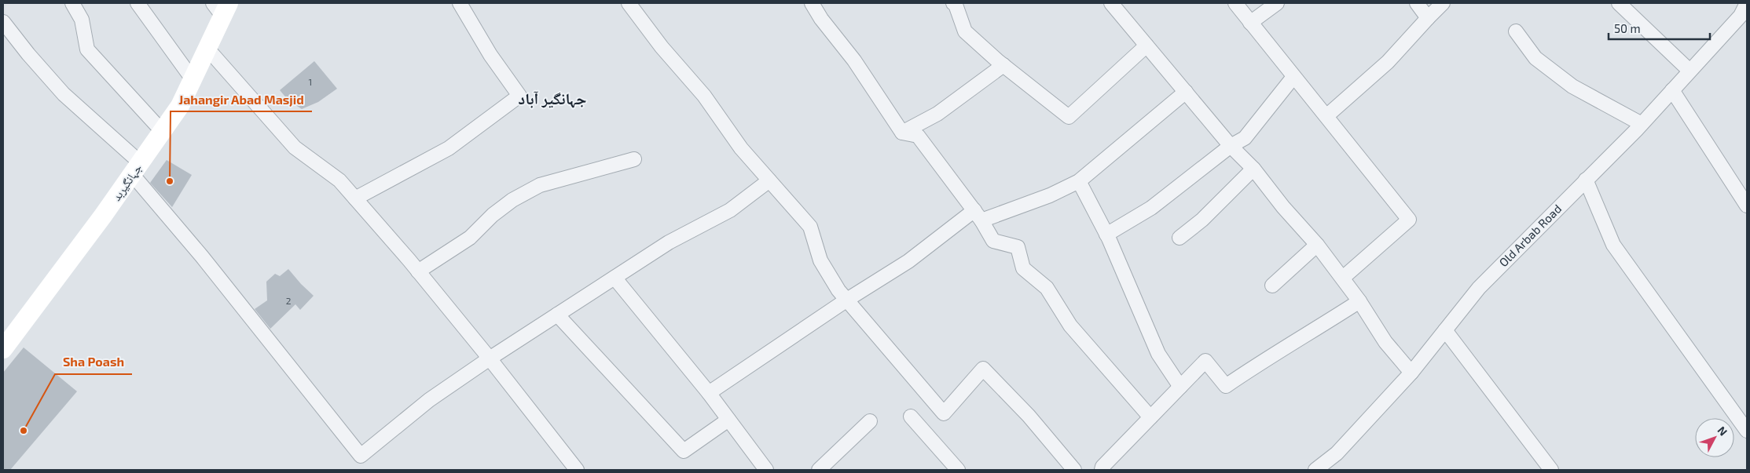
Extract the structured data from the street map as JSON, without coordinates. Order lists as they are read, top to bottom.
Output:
{
  "streets": {
    "street": ["جہانگیربد", "Old Arbab Road"]
  },
  "districts": ["جہانگیر آباد"],
  "places": ["Jahangir Abad Masjid", "Sha Poash"],
  "house_numbers": ["1", "2"],
  "scale_bar": "50 m",
  "north": "top right"
}
